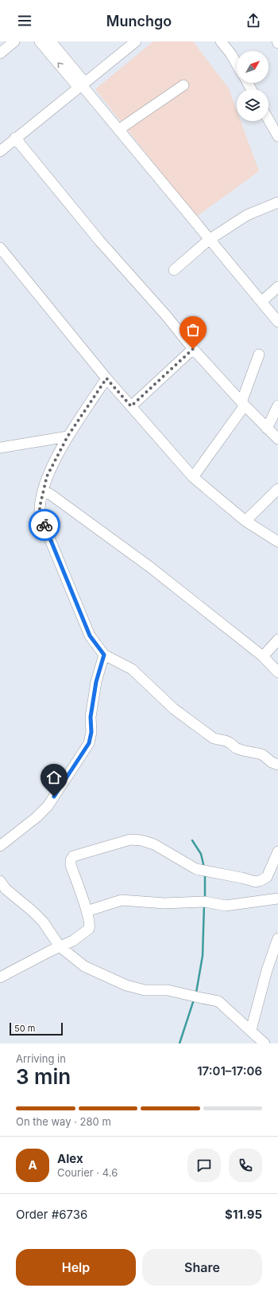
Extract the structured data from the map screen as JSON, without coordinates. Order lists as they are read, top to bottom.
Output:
{
  "scale_bar": "50 m",
  "north": "top right",
  "page": {
    "header": "Munchgo",
    "scale": "50 m",
    "heading": ["3 min", "Arriving in", "17:01–17:06"],
    "panel": [
      "Alex",
      "Courier · 4.6",
      "Order #6736",
      "$11.95"
    ],
    "bar": "On the way · 280 m",
    "round": "A",
    "buttons": ["Help", "Share"]
  }
}
